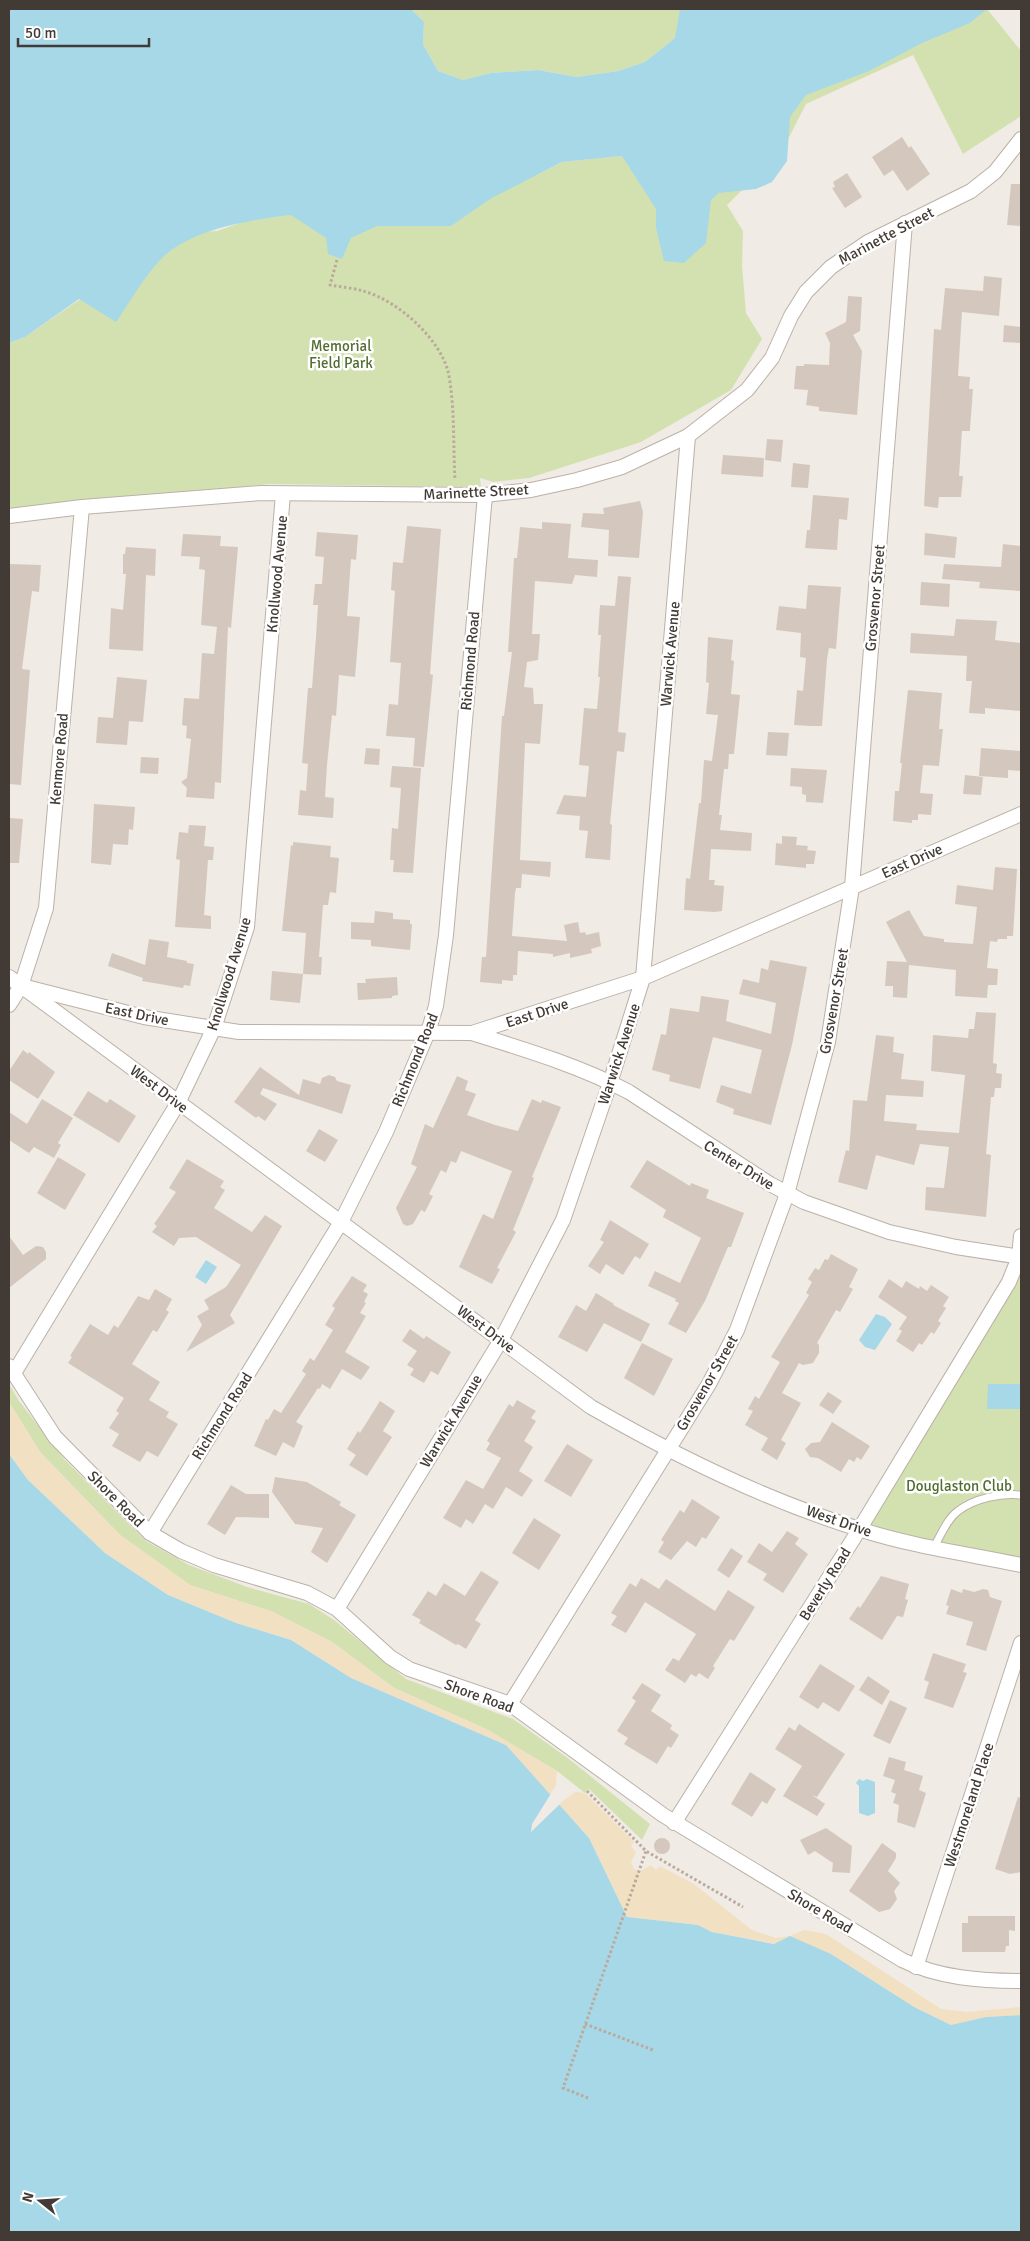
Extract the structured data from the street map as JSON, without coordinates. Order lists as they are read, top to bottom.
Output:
{
  "streets": {
    "street": [
      "Marinette Street",
      "Knollwood Avenue",
      "Grosvenor Street",
      "Warwick Avenue",
      "Richmond Road",
      "Kenmore Road",
      "East Drive",
      "West Drive",
      "Center Drive",
      "Shore Road",
      "Beverly Road",
      "Westmoreland Place"
    ]
  },
  "crossings": [
    ["Marinette Street", "Knollwood Avenue"],
    ["Marinette Street", "Grosvenor Street"],
    ["Marinette Street", "Warwick Avenue"],
    ["Marinette Street", "Richmond Road"],
    ["Marinette Street", "Kenmore Road"],
    ["Knollwood Avenue", "East Drive"],
    ["Knollwood Avenue", "West Drive"],
    ["Knollwood Avenue", "Shore Road"],
    ["Grosvenor Street", "East Drive"],
    ["Grosvenor Street", "West Drive"],
    ["Grosvenor Street", "Center Drive"],
    ["Grosvenor Street", "Shore Road"],
    ["Warwick Avenue", "East Drive"],
    ["Warwick Avenue", "West Drive"],
    ["Warwick Avenue", "Center Drive"],
    ["Warwick Avenue", "Shore Road"],
    ["Richmond Road", "East Drive"],
    ["Richmond Road", "West Drive"],
    ["Richmond Road", "Shore Road"],
    ["Kenmore Road", "East Drive"],
    ["Kenmore Road", "West Drive"],
    ["East Drive", "West Drive"],
    ["East Drive", "Center Drive"],
    ["West Drive", "Beverly Road"],
    ["Center Drive", "Beverly Road"],
    ["Shore Road", "Beverly Road"],
    ["Shore Road", "Westmoreland Place"]
  ],
  "parks": ["Memorial Field Park", "Douglaston Club"],
  "scale_bar": "50 m",
  "north": "left"
}
